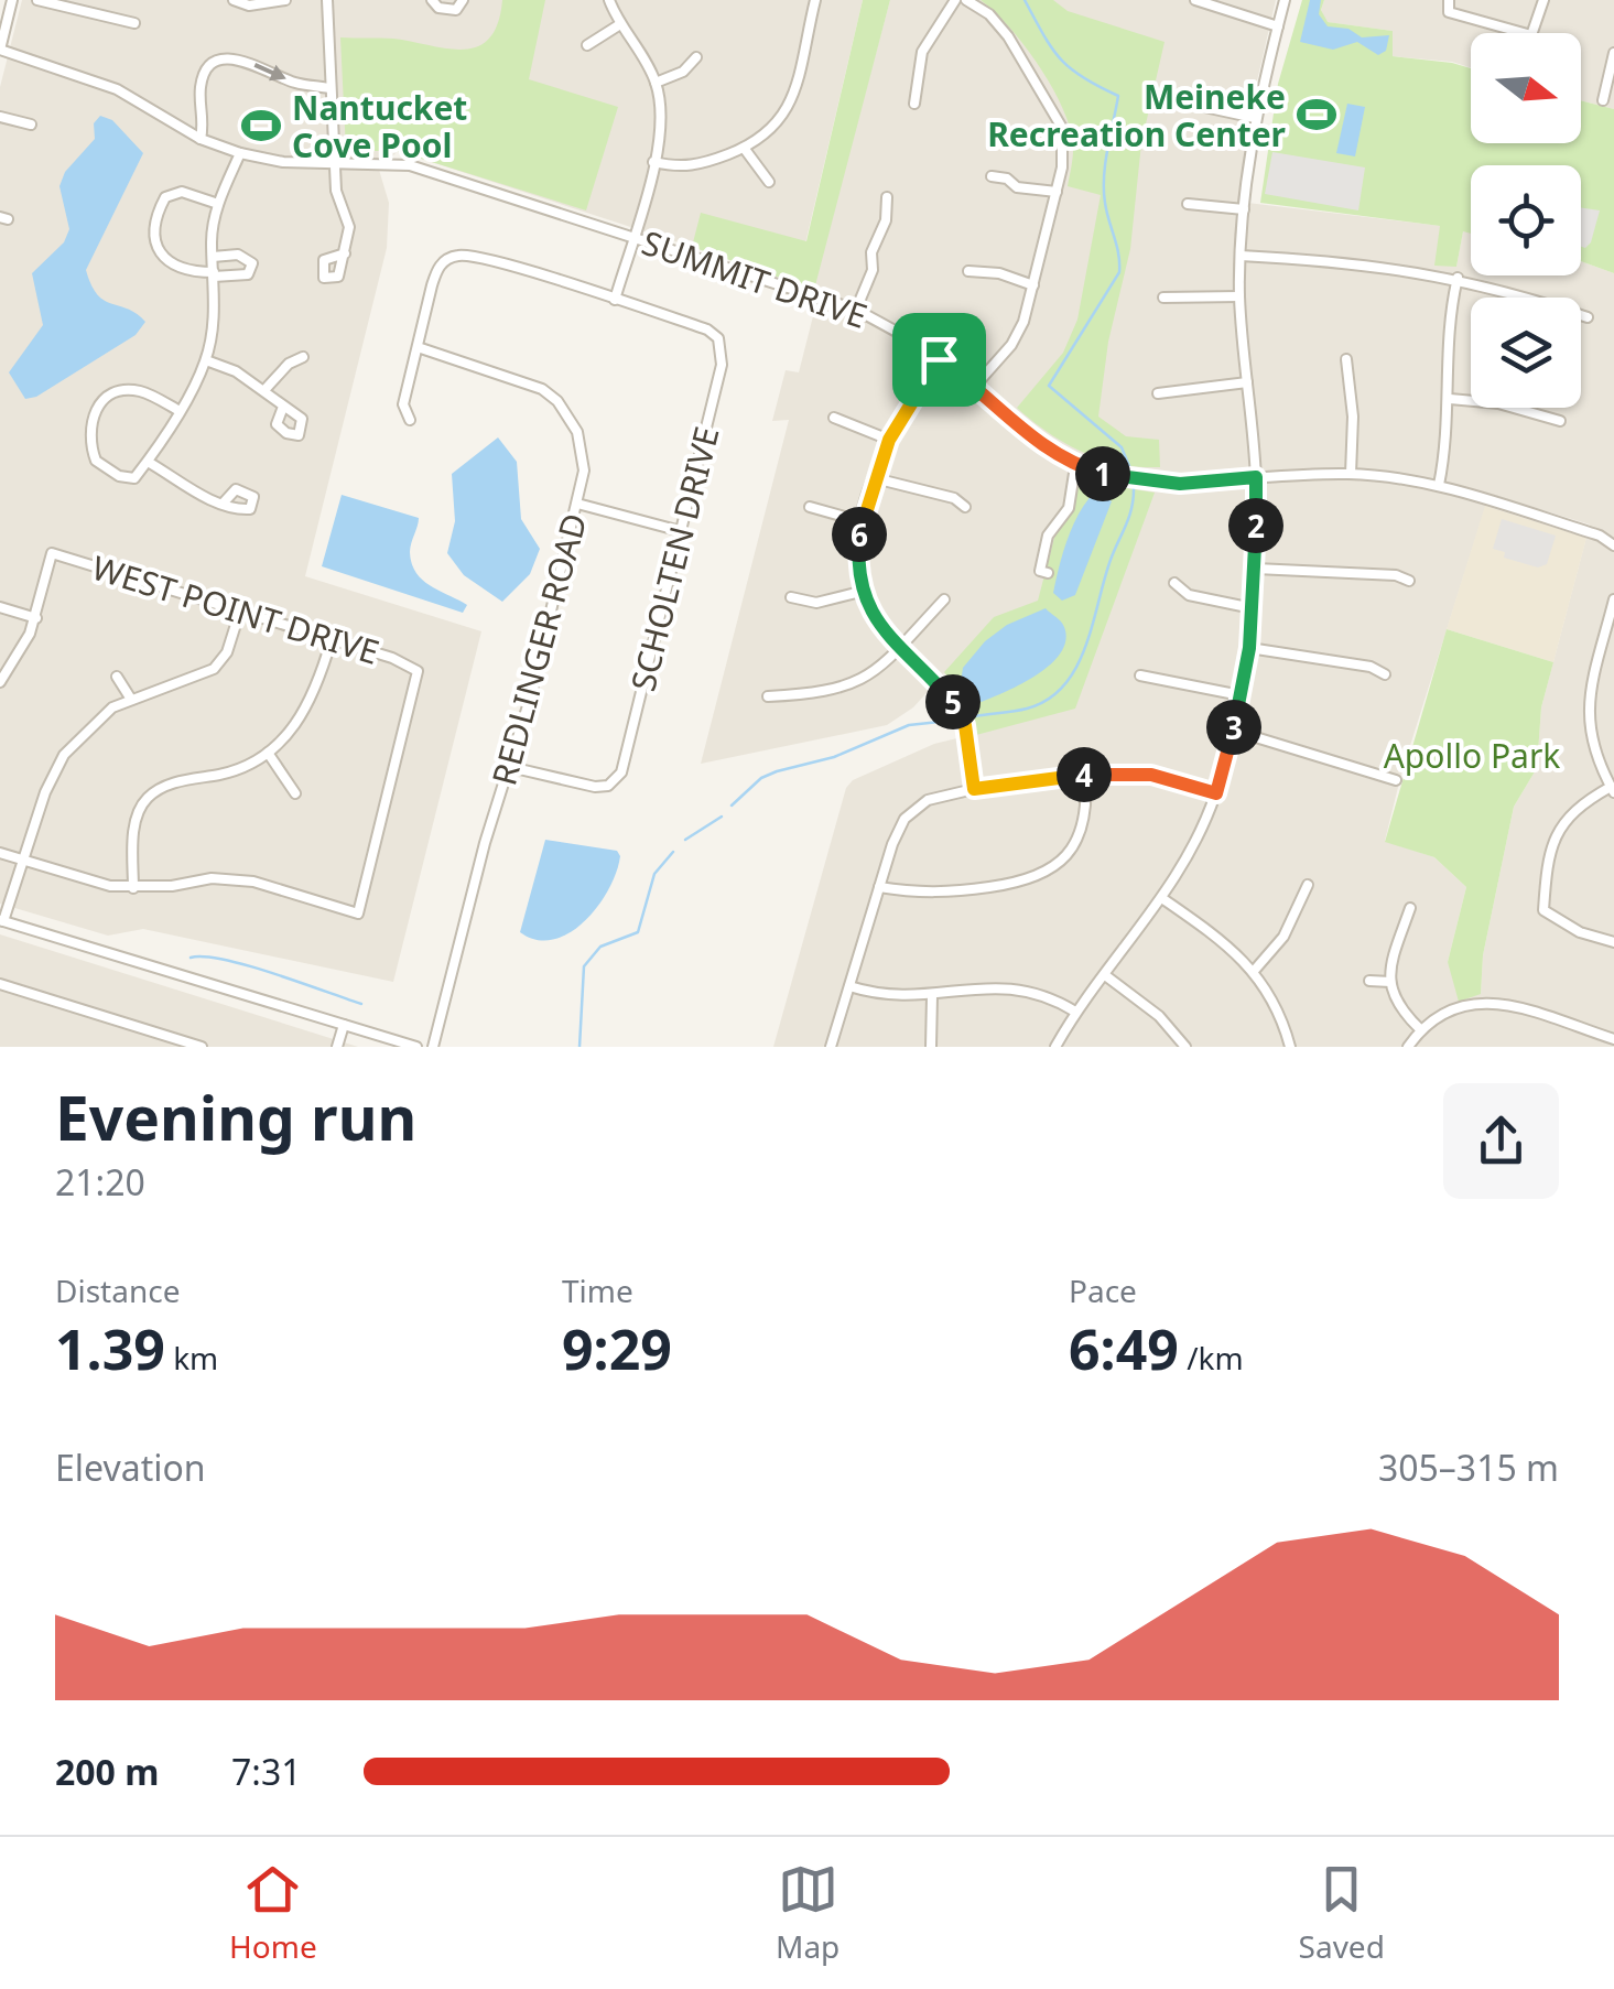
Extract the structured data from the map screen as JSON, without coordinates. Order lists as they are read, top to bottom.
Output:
{
  "streets": {
    "street": [
      "SUMMIT DRIVE",
      "SCHOLTEN DRIVE",
      "WEST POINT DRIVE",
      "REDLINGER ROAD"
    ]
  },
  "crossings": [
    ["SCHOLTEN DRIVE", "REDLINGER ROAD"]
  ],
  "parks": ["Apollo Park"],
  "places": {
    "sports": ["Meineke Recreation Center", "Nantucket Cove Pool"]
  },
  "north": "right",
  "page": {
    "pins": [
      "1",
      "2",
      "6",
      "5",
      "3",
      "4"
    ],
    "heading": ["Evening run", "21:20"],
    "stats": [
      ["Distance", "1.39 km"],
      ["Time", "9:29"],
      ["Pace", "6:49 /km"]
    ],
    "chart": ["Elevation", "305–315 m"],
    "list": [
      {
        "name": "200 m",
        "note": "7:31"
      }
    ],
    "tabs": ["Home", "Map", "Saved"]
  }
}
